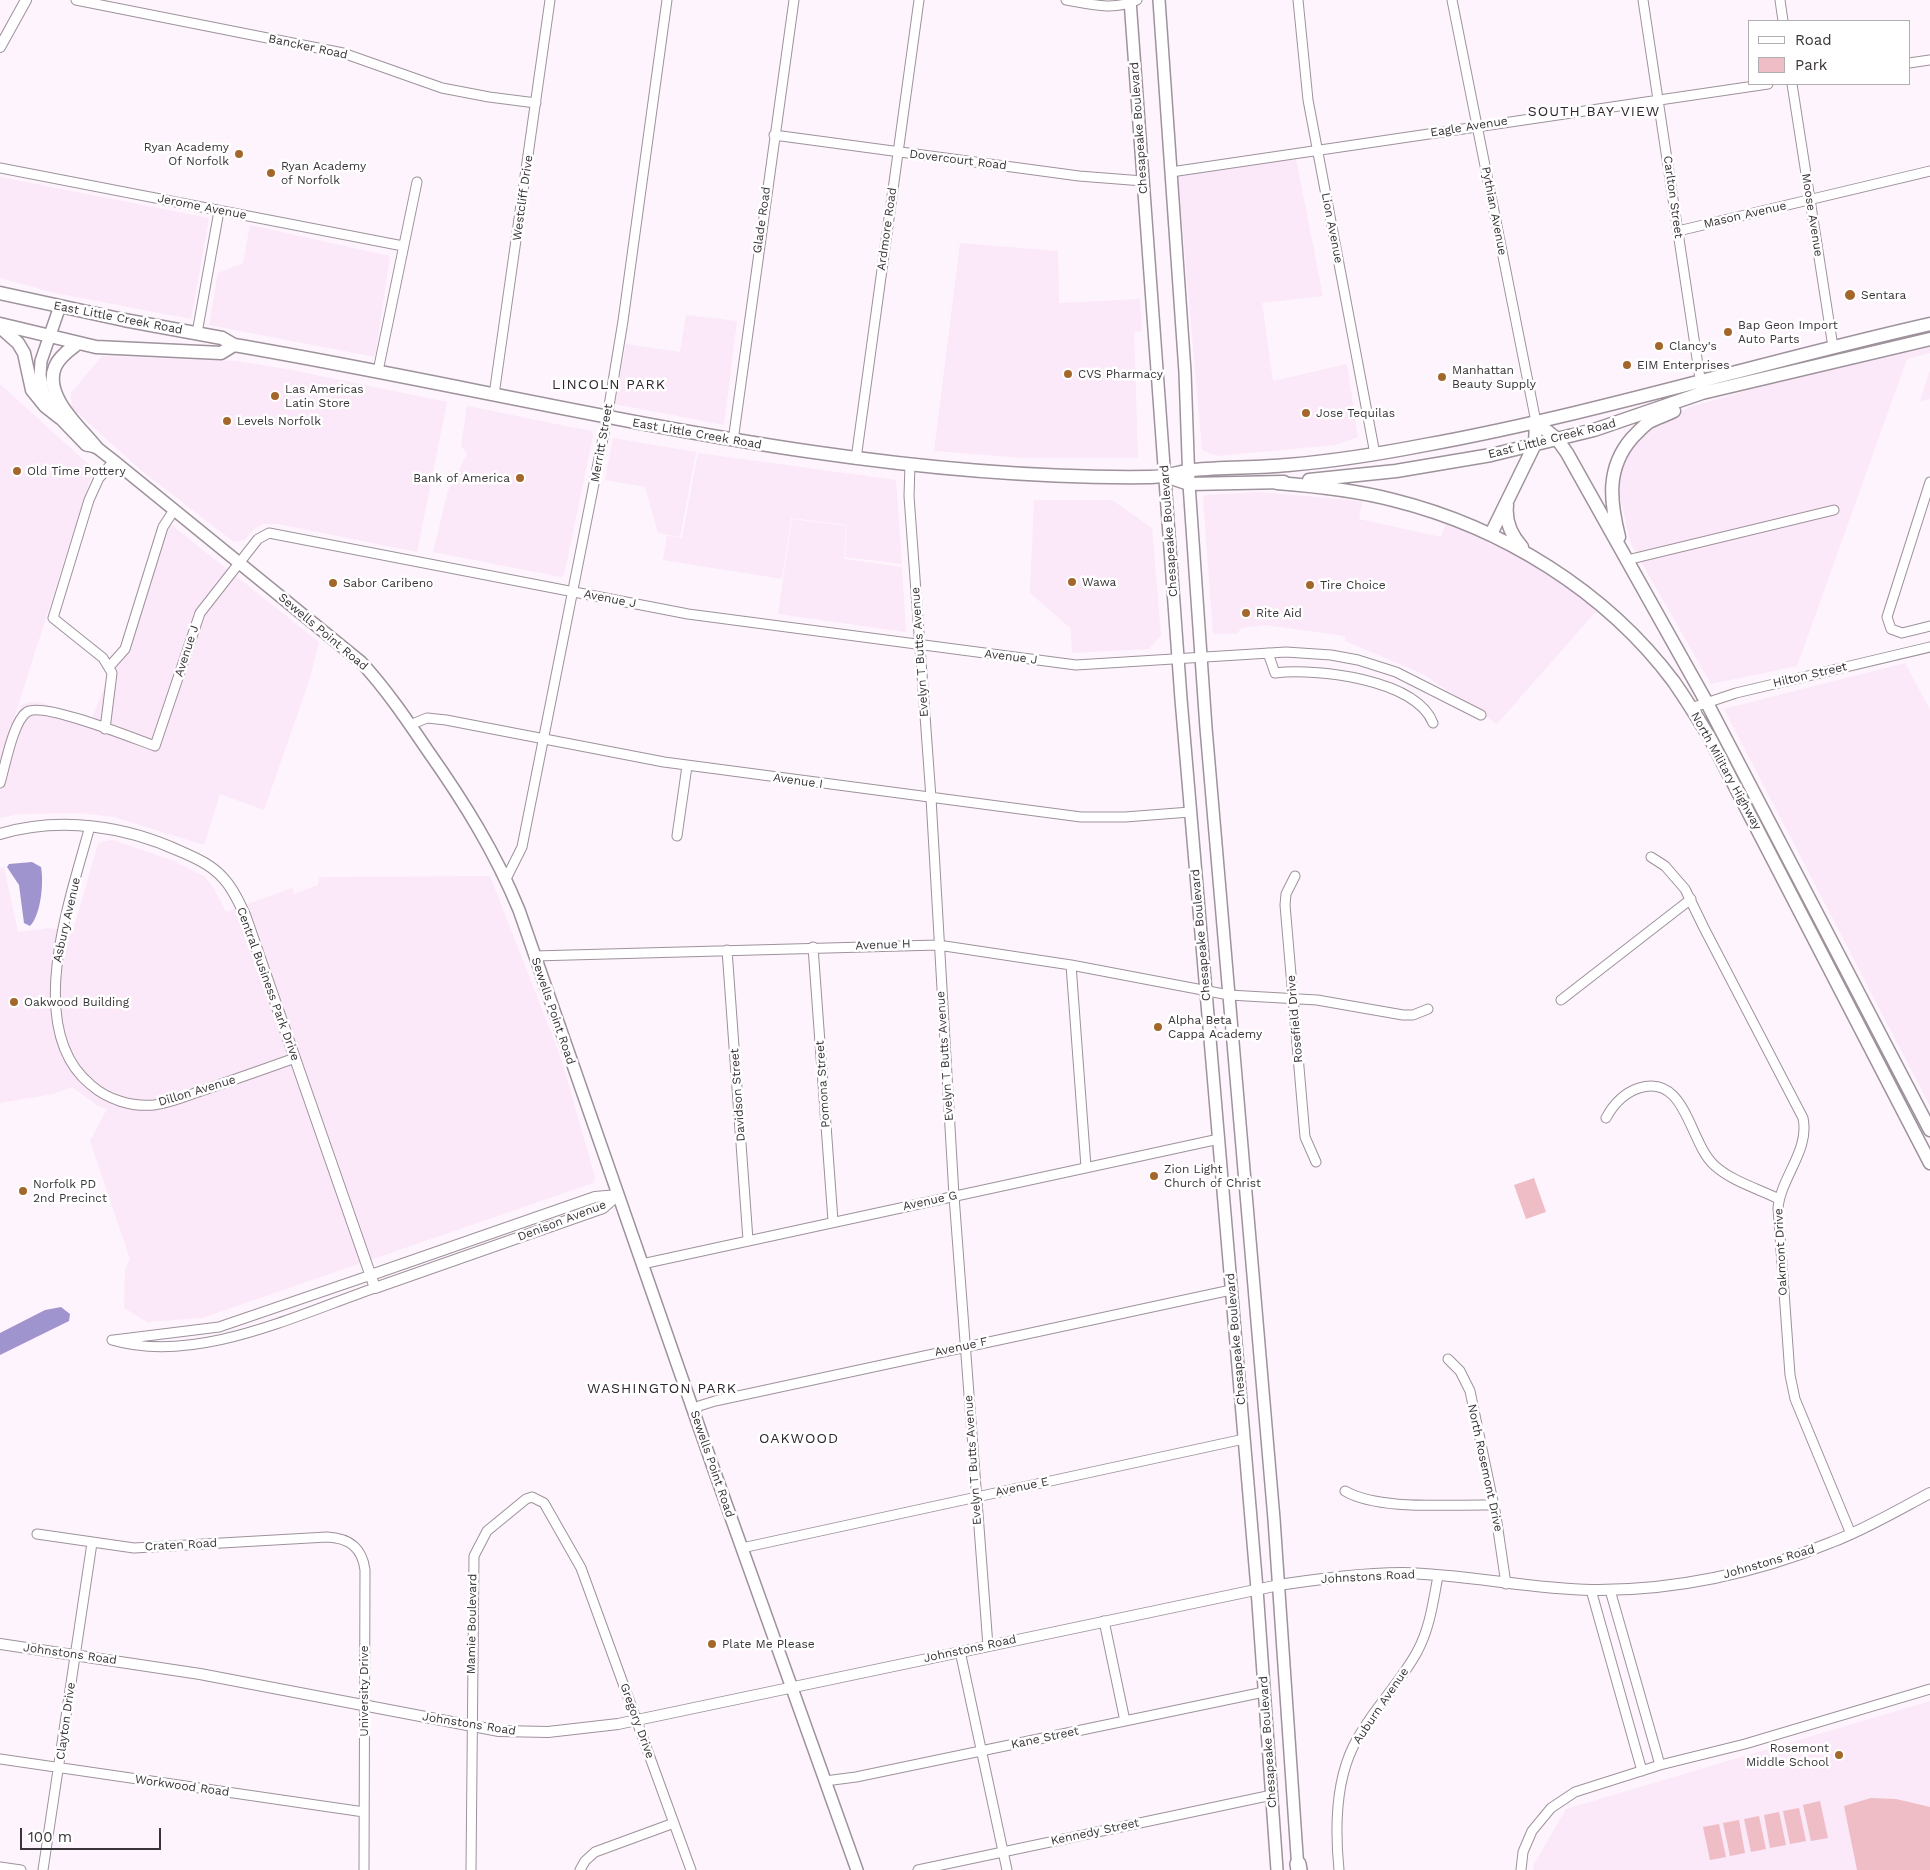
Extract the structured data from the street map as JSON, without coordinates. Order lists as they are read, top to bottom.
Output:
{
  "streets": {
    "main road": [
      "Chesapeake Boulevard",
      "East Little Creek Road",
      "Sewells Point Road",
      "North Military Highway"
    ],
    "street": [
      "Bancker Road",
      "Eagle Avenue",
      "Dovercourt Road",
      "Carlton Street",
      "Westcliff Drive",
      "Jerome Avenue",
      "Pythian Avenue",
      "Mason Avenue",
      "Moose Avenue",
      "Glade Road",
      "Lion Avenue",
      "Ardmore Road",
      "Merritt Street",
      "Avenue J",
      "Evelyn T Butts Avenue",
      "Hilton Street",
      "Avenue I",
      "Asbury Avenue",
      "Avenue H",
      "Central Business Park Drive",
      "Rosefield Drive",
      "Pomona Street",
      "Dillon Avenue",
      "Davidson Street",
      "Avenue G",
      "Denison Avenue",
      "Oakmont Drive",
      "Avenue F",
      "North Rosemont Drive",
      "Avenue E",
      "Craten Road",
      "Johnstons Road",
      "Mamie Boulevard",
      "University Drive",
      "Auburn Avenue",
      "Clayton Drive",
      "Gregory Drive",
      "Kane Street",
      "Workwood Road",
      "Kennedy Street"
    ]
  },
  "crossings": [
    ["Bancker Road", "Westcliff Drive"],
    ["Eagle Avenue", "Chesapeake Boulevard"],
    ["Eagle Avenue", "Carlton Street"],
    ["Eagle Avenue", "Pythian Avenue"],
    ["Eagle Avenue", "Lion Avenue"],
    ["Chesapeake Boulevard", "Dovercourt Road"],
    ["Chesapeake Boulevard", "East Little Creek Road"],
    ["Chesapeake Boulevard", "Avenue J"],
    ["Chesapeake Boulevard", "Avenue I"],
    ["Chesapeake Boulevard", "Avenue H"],
    ["Chesapeake Boulevard", "Avenue G"],
    ["Chesapeake Boulevard", "Avenue F"],
    ["Chesapeake Boulevard", "Avenue E"],
    ["Chesapeake Boulevard", "Johnstons Road"],
    ["Chesapeake Boulevard", "Kane Street"],
    ["Chesapeake Boulevard", "Kennedy Street"],
    ["Dovercourt Road", "Glade Road"],
    ["Dovercourt Road", "Ardmore Road"],
    ["Carlton Street", "Mason Avenue"],
    ["Carlton Street", "East Little Creek Road"],
    ["Westcliff Drive", "East Little Creek Road"],
    ["Pythian Avenue", "East Little Creek Road"],
    ["Pythian Avenue", "North Military Highway"],
    ["Mason Avenue", "Moose Avenue"],
    ["Moose Avenue", "East Little Creek Road"],
    ["Glade Road", "East Little Creek Road"],
    ["Lion Avenue", "East Little Creek Road"],
    ["Ardmore Road", "East Little Creek Road"],
    ["East Little Creek Road", "Merritt Street"],
    ["East Little Creek Road", "Sewells Point Road"],
    ["East Little Creek Road", "Evelyn T Butts Avenue"],
    ["East Little Creek Road", "North Military Highway"],
    ["Merritt Street", "Avenue J"],
    ["Merritt Street", "Sewells Point Road"],
    ["Merritt Street", "Avenue I"],
    ["Avenue J", "Sewells Point Road"],
    ["Avenue J", "Evelyn T Butts Avenue"],
    ["Sewells Point Road", "Avenue I"],
    ["Sewells Point Road", "Avenue H"],
    ["Sewells Point Road", "Avenue G"],
    ["Sewells Point Road", "Denison Avenue"],
    ["Sewells Point Road", "Avenue F"],
    ["Sewells Point Road", "Avenue E"],
    ["Sewells Point Road", "Johnstons Road"],
    ["Sewells Point Road", "Kane Street"],
    ["Evelyn T Butts Avenue", "Avenue I"],
    ["Evelyn T Butts Avenue", "Avenue H"],
    ["Evelyn T Butts Avenue", "Avenue G"],
    ["Evelyn T Butts Avenue", "Avenue F"],
    ["Evelyn T Butts Avenue", "Avenue E"],
    ["Evelyn T Butts Avenue", "Johnstons Road"],
    ["Hilton Street", "North Military Highway"],
    ["Asbury Avenue", "Central Business Park Drive"],
    ["Asbury Avenue", "Dillon Avenue"],
    ["Avenue H", "Rosefield Drive"],
    ["Avenue H", "Pomona Street"],
    ["Avenue H", "Davidson Street"],
    ["Central Business Park Drive", "Dillon Avenue"],
    ["Central Business Park Drive", "Denison Avenue"],
    ["Pomona Street", "Avenue G"],
    ["Davidson Street", "Avenue G"],
    ["Oakmont Drive", "Johnstons Road"],
    ["North Rosemont Drive", "Johnstons Road"],
    ["Craten Road", "University Drive"],
    ["Craten Road", "Clayton Drive"],
    ["Johnstons Road", "Mamie Boulevard"],
    ["Johnstons Road", "University Drive"],
    ["Johnstons Road", "Auburn Avenue"],
    ["Johnstons Road", "Clayton Drive"],
    ["Johnstons Road", "Gregory Drive"],
    ["Mamie Boulevard", "Gregory Drive"],
    ["University Drive", "Workwood Road"],
    ["Clayton Drive", "Workwood Road"]
  ],
  "districts": [
    "SOUTH BAY VIEW",
    "LINCOLN PARK",
    "WASHINGTON PARK",
    "OAKWOOD"
  ],
  "places": [
    "Ryan Academy Of Norfolk",
    "Ryan Academy of Norfolk",
    "Sentara",
    "Bap Geon Import Auto Parts",
    "Clancy's",
    "EIM Enterprises",
    "CVS Pharmacy",
    "Manhattan Beauty Supply",
    "Las Americas Latin Store",
    "Jose Tequilas",
    "Levels Norfolk",
    "Old Time Pottery",
    "Bank of America",
    "Wawa",
    "Sabor Caribeno",
    "Tire Choice",
    "Rite Aid",
    "Oakwood Building",
    "Alpha Beta Cappa Academy",
    "Zion Light Church of Christ",
    "Norfolk PD 2nd Precinct",
    "Plate Me Please",
    "Rosemont Middle School"
  ],
  "legend": ["Road", "Park"],
  "scale_bar": "100 m"
}
